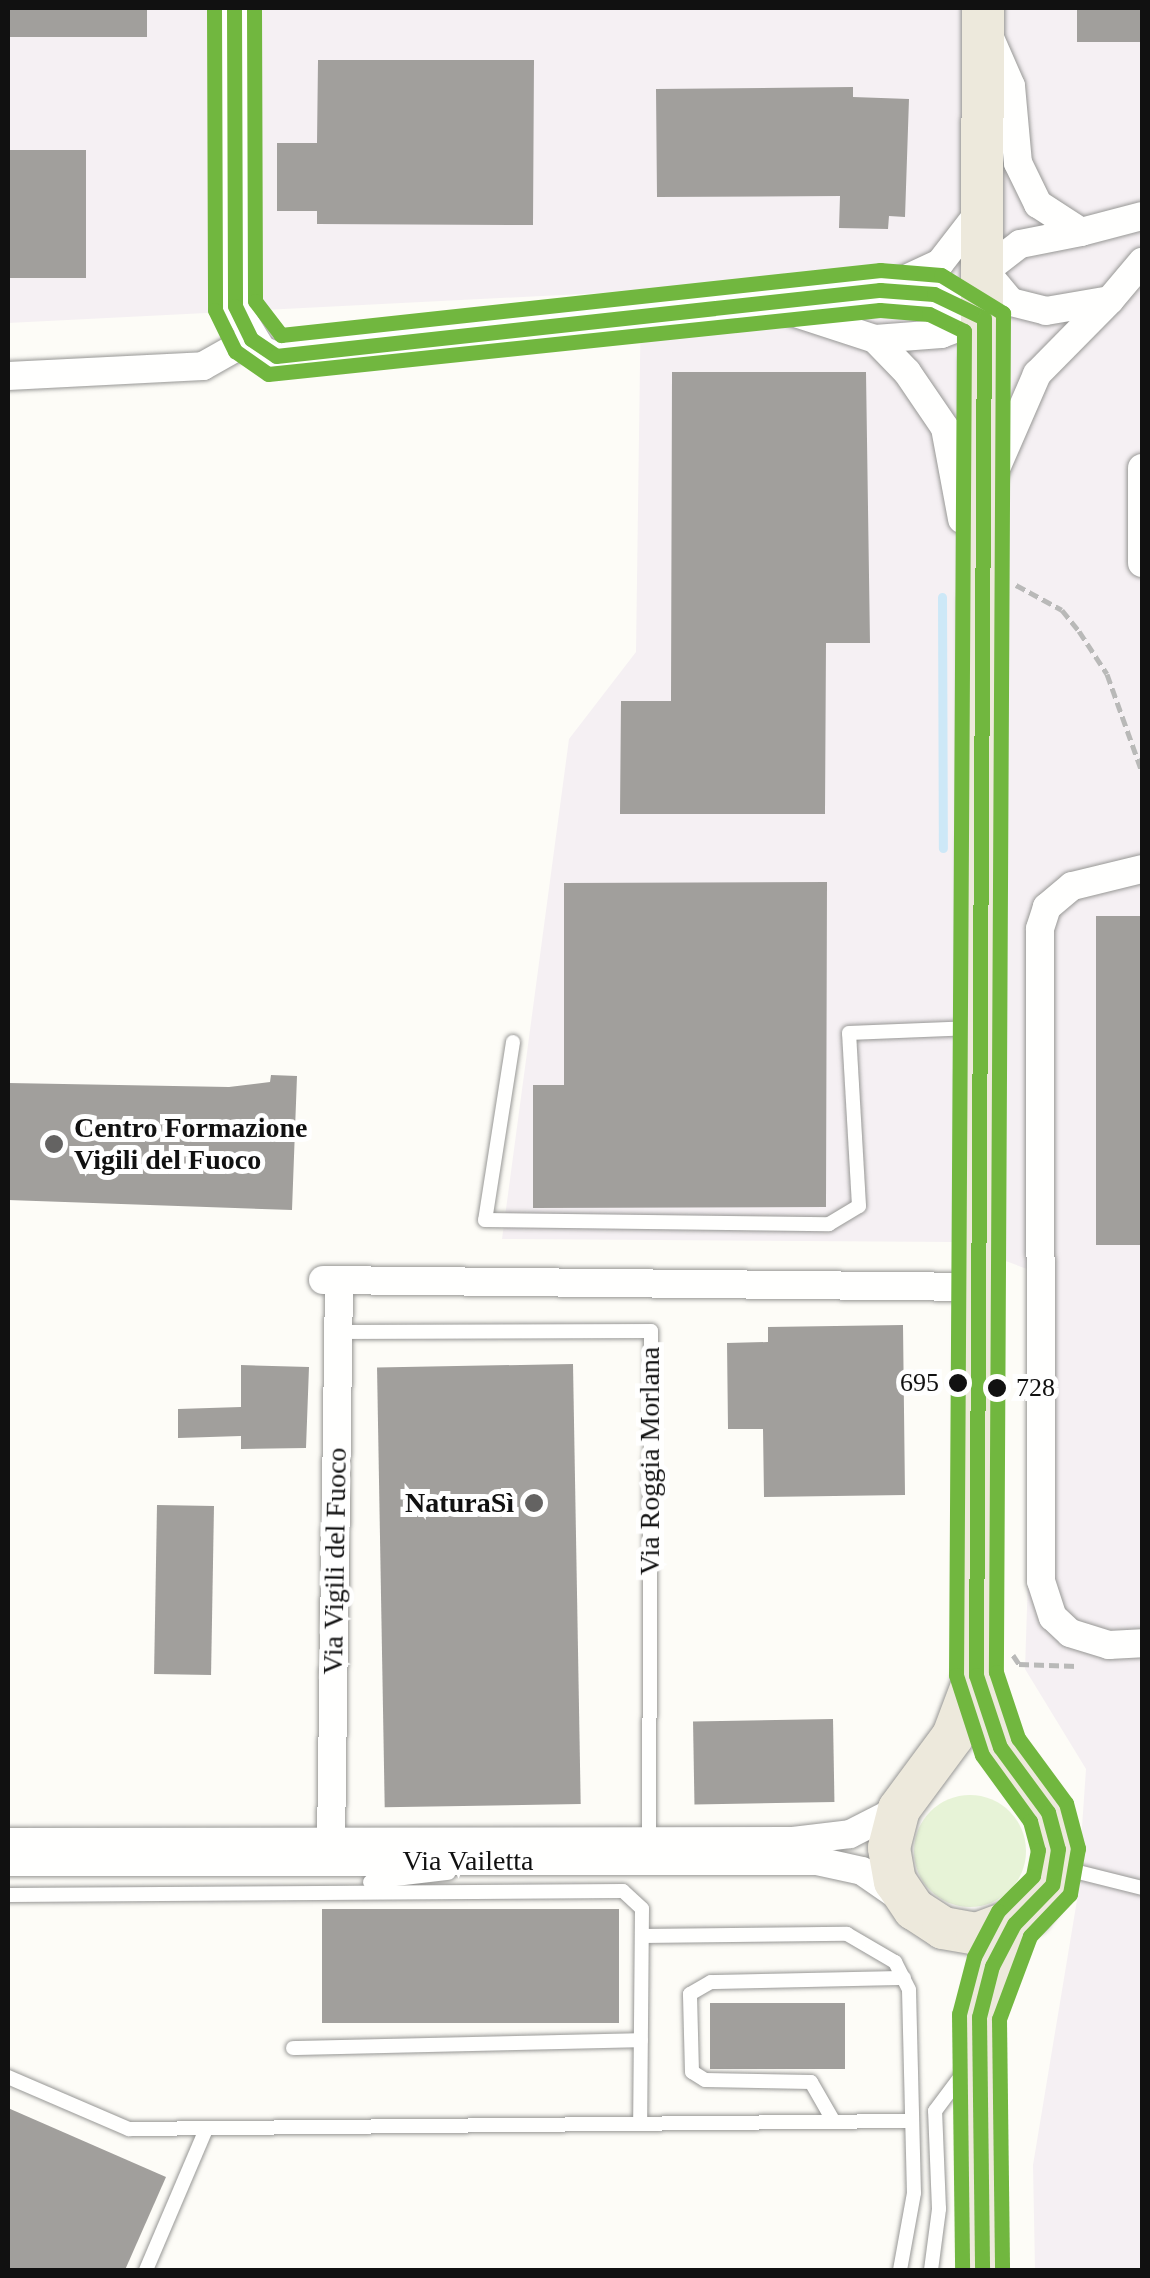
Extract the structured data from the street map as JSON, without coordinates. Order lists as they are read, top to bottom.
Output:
{
  "streets": {
    "street": ["Via Vigili del Fuoco", "Via Vailetta"],
    "lane": ["Via Roggia Morlana"]
  },
  "crossings": [
    ["Via Roggia Morlana", "Via Vigili del Fuoco"],
    ["Via Roggia Morlana", "Via Vailetta"],
    ["Via Vigili del Fuoco", "Via Vailetta"]
  ],
  "places": [
    "Centro Formazione Vigili del Fuoco",
    "695",
    "728",
    "NaturaSì"
  ]
}
